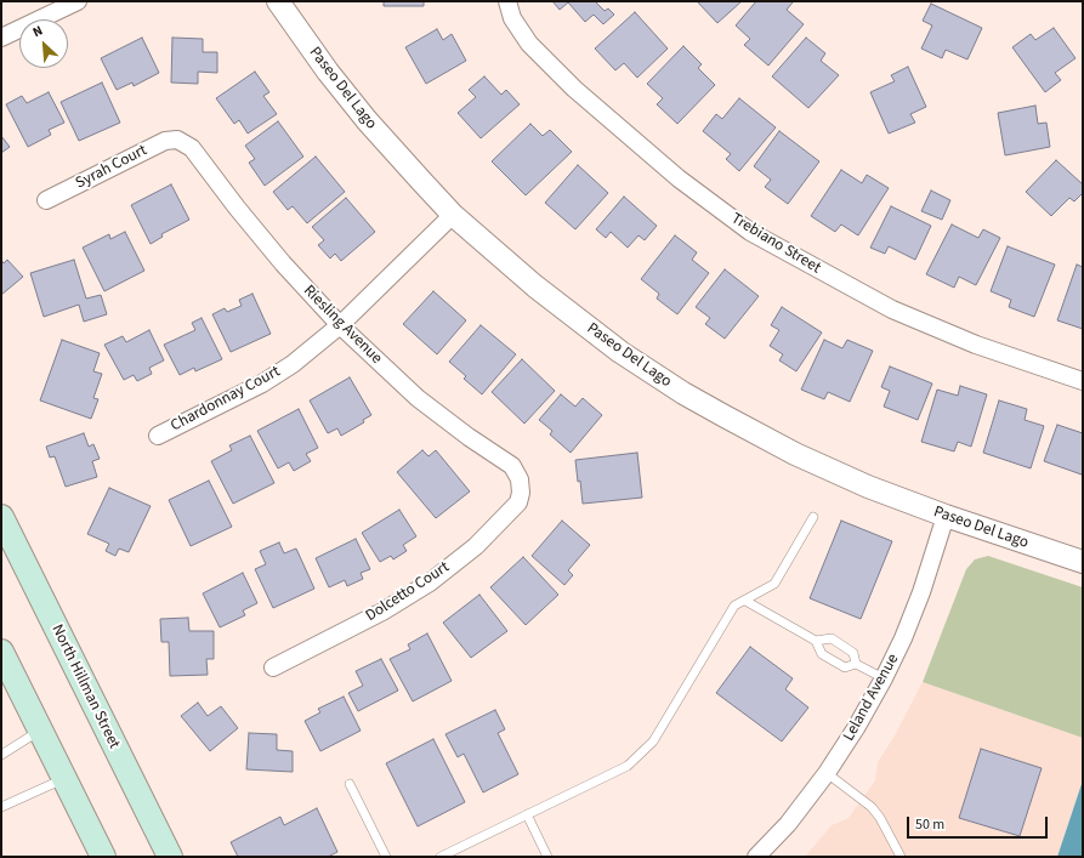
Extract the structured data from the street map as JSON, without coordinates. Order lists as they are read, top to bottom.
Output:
{
  "streets": {
    "main road": ["North Hillman Street"],
    "street": [
      "Paseo Del Lago",
      "Syrah Court",
      "Trebiano Street",
      "Riesling Avenue",
      "Chardonnay Court",
      "Dolcetto Court",
      "Leland Avenue"
    ]
  },
  "crossings": [
    ["Paseo Del Lago", "Chardonnay Court"],
    ["Paseo Del Lago", "Leland Avenue"],
    ["Syrah Court", "Riesling Avenue"],
    ["Riesling Avenue", "Chardonnay Court"],
    ["Riesling Avenue", "Dolcetto Court"]
  ],
  "scale_bar": "50 m",
  "north": "top left"
}
